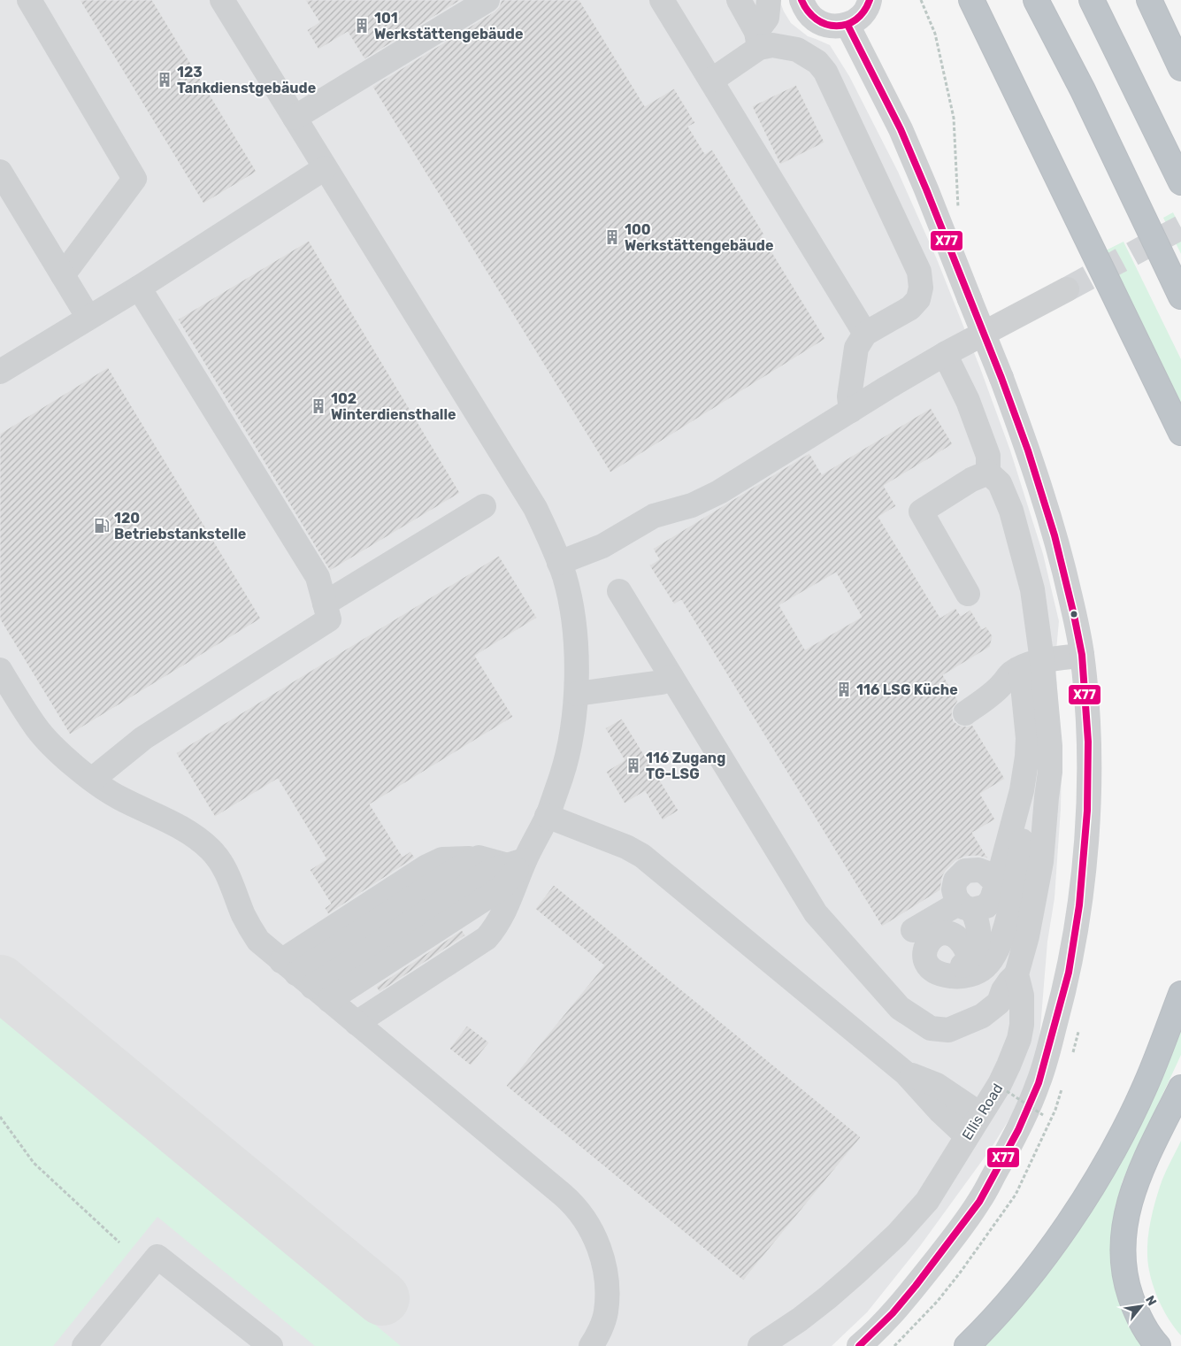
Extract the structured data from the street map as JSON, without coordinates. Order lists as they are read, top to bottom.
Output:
{
  "streets": {
    "street": ["Ellis Road"]
  },
  "places": {
    "building": [
      "101 Werkstättengebäude",
      "123 Tankdienstgebäude",
      "100 Werkstättengebäude",
      "102 Winterdiensthalle",
      "116 LSG Küche",
      "116 Zugang TG-LSG"
    ],
    "fuel station": ["120 Betriebstankstelle"]
  },
  "lines": ["transit line X77"],
  "north": "top right"
}
